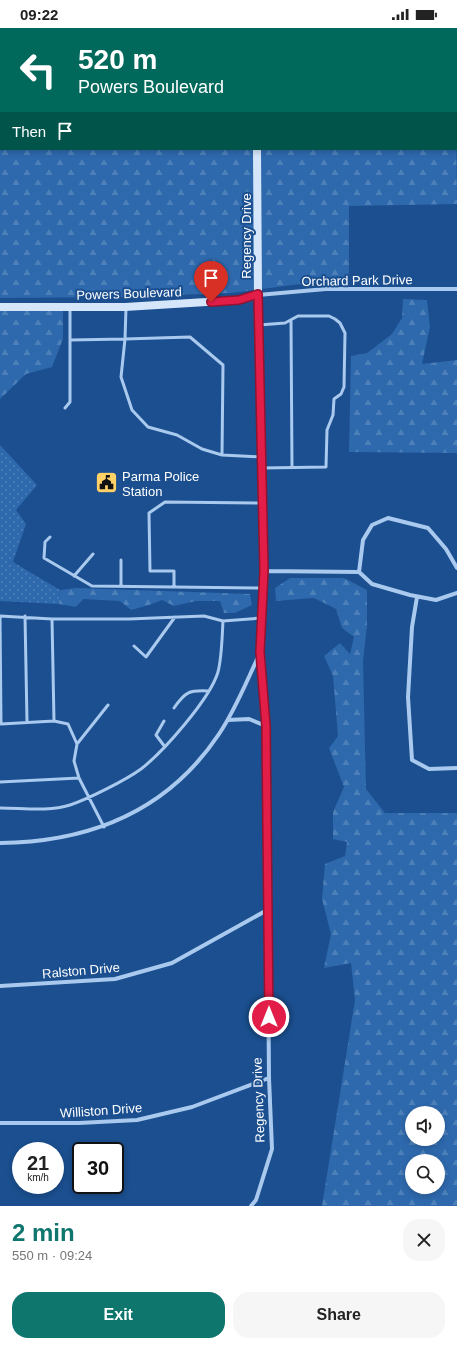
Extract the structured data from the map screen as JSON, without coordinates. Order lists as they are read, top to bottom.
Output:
{
  "streets": {
    "street": [
      "Regency Drive",
      "Orchard Park Drive",
      "Powers Boulevard",
      "Ralston Drive",
      "Williston Drive"
    ]
  },
  "crossings": [
    ["Regency Drive", "Orchard Park Drive"],
    ["Regency Drive", "Powers Boulevard"],
    ["Regency Drive", "Ralston Drive"],
    ["Regency Drive", "Williston Drive"],
    ["Orchard Park Drive", "Powers Boulevard"]
  ],
  "places": {
    "public building": ["Parma Police Station"]
  },
  "page": {
    "status": "09:22",
    "turn": ["520 m", "Powers Boulevard"],
    "then": "Then",
    "speed": "21 km/h",
    "limit": "30",
    "heading": ["2 min", "550 m · 09:24"],
    "buttons": ["Exit", "Share"]
  }
}
